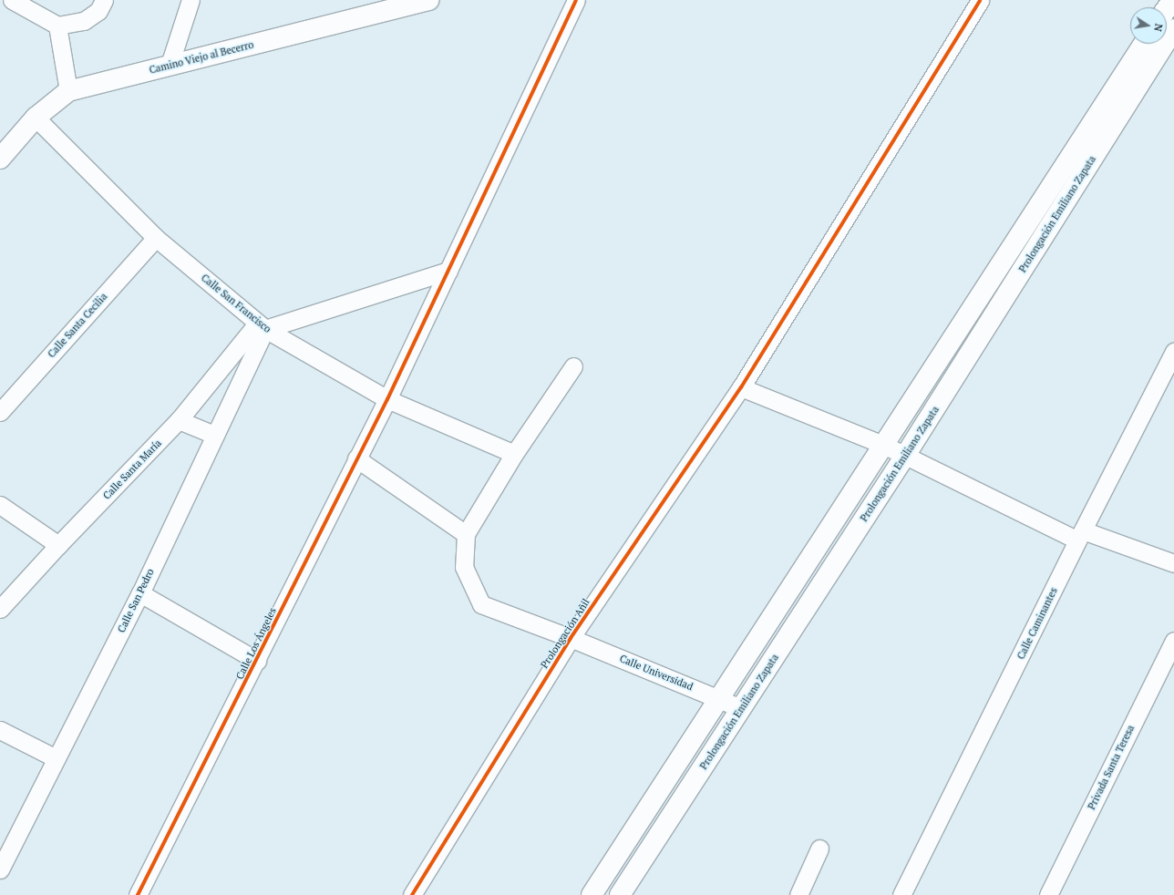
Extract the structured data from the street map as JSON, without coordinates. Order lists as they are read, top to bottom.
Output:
{
  "streets": {
    "main road": ["Camino Viejo al Becerro", "Prolongación Emiliano Zapata"],
    "street": [
      "Calle San Francisco",
      "Calle Santa Cecilia",
      "Calle Santa María",
      "Calle San Pedro",
      "Calle Caminantes",
      "Prolongación Añil",
      "Calle Los Ángeles",
      "Calle Universidad",
      "Privada Santa Teresa"
    ]
  },
  "crossings": [
    ["Camino Viejo al Becerro", "Calle San Francisco"],
    ["Prolongación Emiliano Zapata", "Calle Universidad"],
    ["Calle San Francisco", "Calle Santa Cecilia"],
    ["Calle San Francisco", "Calle Santa María"],
    ["Calle San Francisco", "Calle San Pedro"],
    ["Calle San Francisco", "Calle Los Ángeles"],
    ["Calle Santa María", "Calle San Pedro"],
    ["Prolongación Añil", "Calle Universidad"]
  ],
  "north": "right"
}
